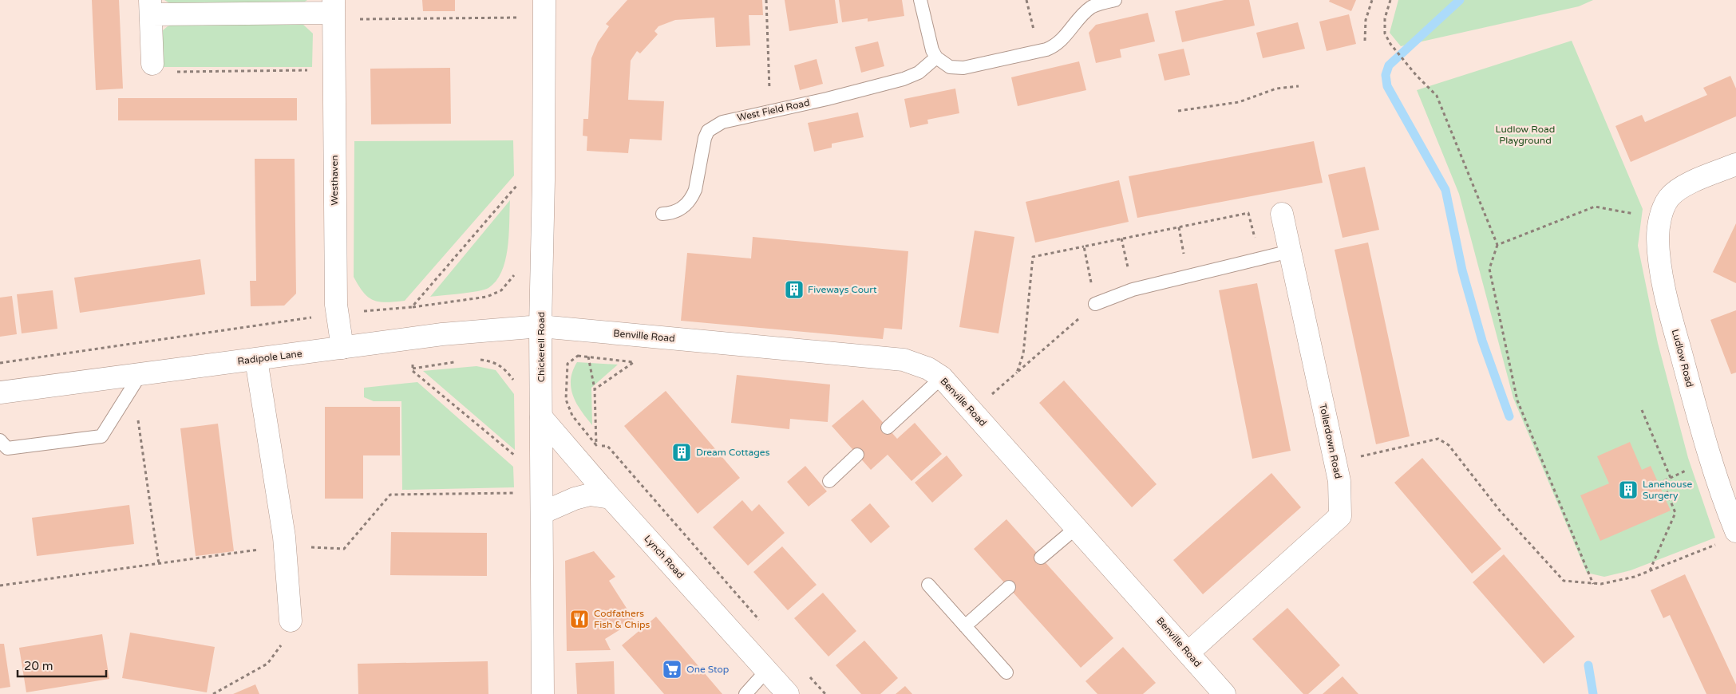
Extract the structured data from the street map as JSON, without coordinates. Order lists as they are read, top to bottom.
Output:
{
  "streets": {
    "street": [
      "Westhaven",
      "Benville Road",
      "Chickerell Road",
      "Radipole Lane",
      "Ludlow Road",
      "Tollerdown Road",
      "Lynch Road"
    ],
    "lane": ["West Field Road"]
  },
  "crossings": [
    ["Westhaven", "Radipole Lane"],
    ["Benville Road", "Chickerell Road"],
    ["Benville Road", "Radipole Lane"],
    ["Benville Road", "Tollerdown Road"],
    ["Chickerell Road", "Radipole Lane"],
    ["Chickerell Road", "Lynch Road"]
  ],
  "parks": ["Ludlow Road Playground"],
  "places": {
    "building": ["Fiveways Court", "Dream Cottages", "Lanehouse Surgery"],
    "restaurant": ["Codfathers Fish & Chips"],
    "supermarket": ["One Stop"]
  },
  "scale_bar": "20 m"
}
